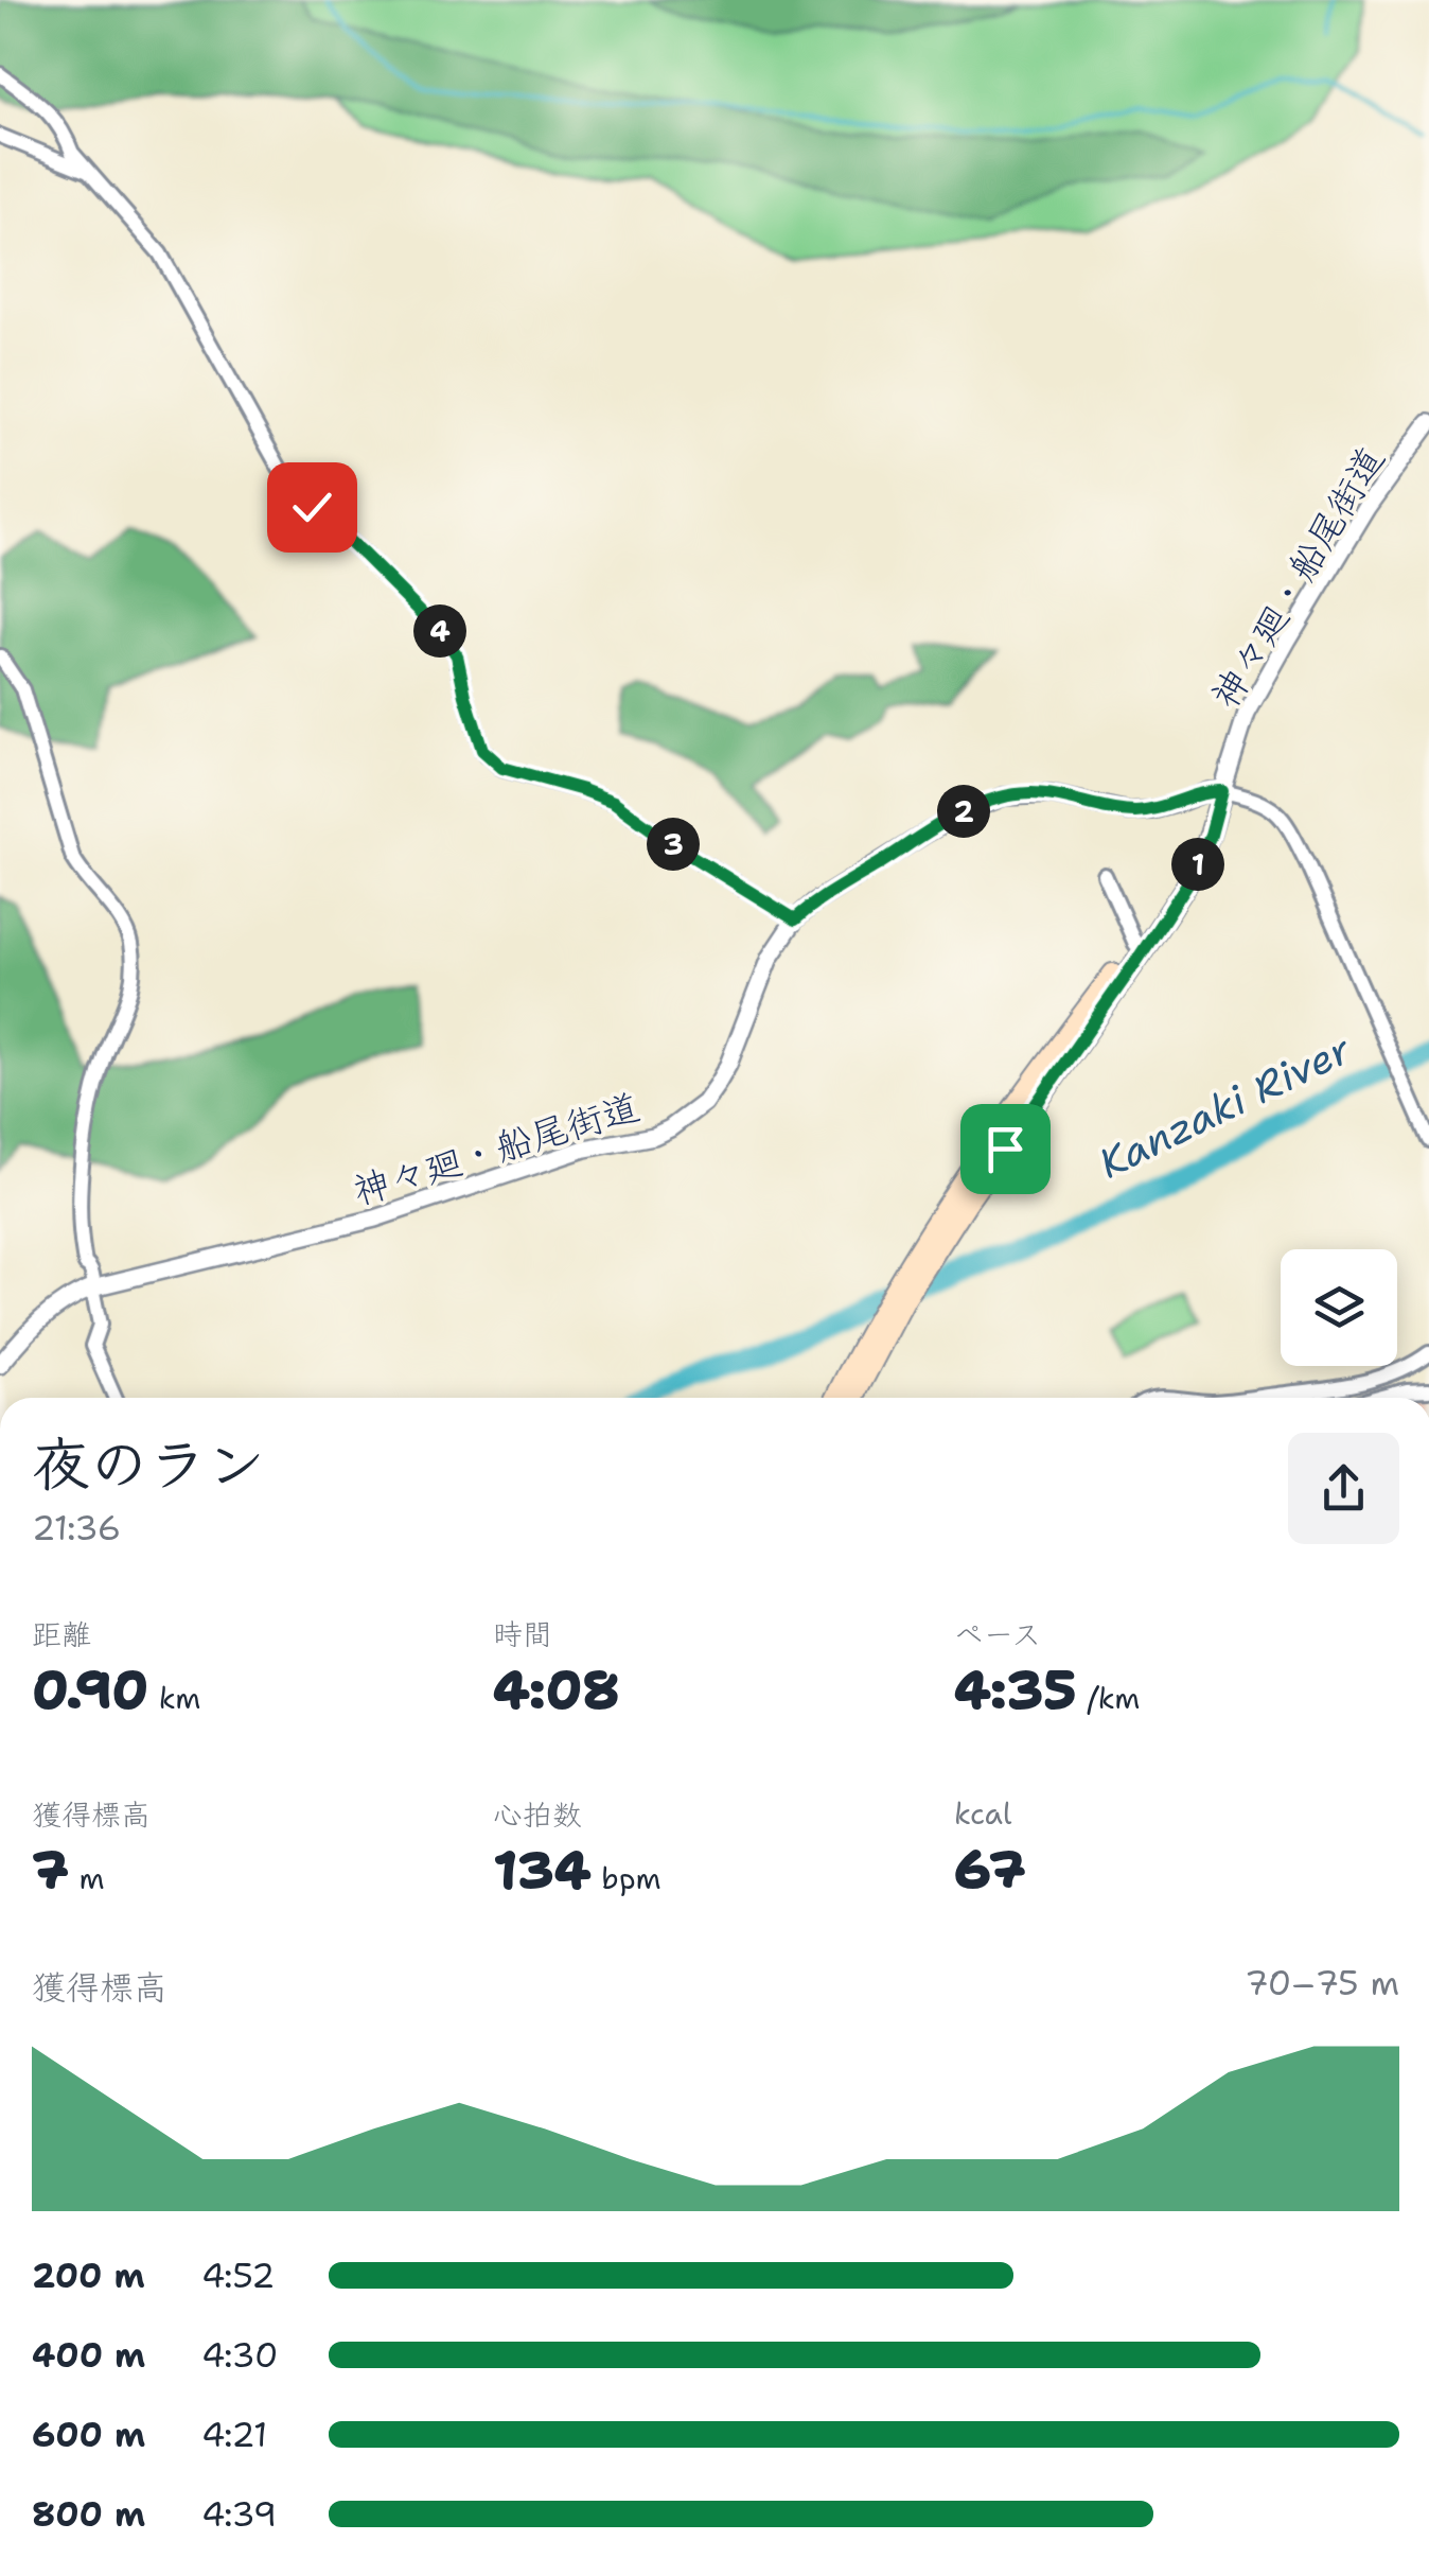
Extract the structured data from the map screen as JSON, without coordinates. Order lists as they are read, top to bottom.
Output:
{
  "streets": {
    "street": ["神々廻・船尾街道"]
  },
  "water": ["Kanzaki River"],
  "page": {
    "pins": [
      "4",
      "2",
      "3",
      "1"
    ],
    "heading": ["夜のラン", "21:36"],
    "stats": [
      ["距離", "0.90 km"],
      ["時間", "4:08"],
      ["ペース", "4:35 /km"],
      ["獲得標高", "7 m"],
      ["心拍数", "134 bpm"],
      ["kcal", "67"]
    ],
    "chart": ["獲得標高", "70–75 m"],
    "list": [
      {
        "name": "200 m",
        "note": "4:52"
      },
      {
        "name": "400 m",
        "note": "4:30"
      },
      {
        "name": "600 m",
        "note": "4:21"
      },
      {
        "name": "800 m",
        "note": "4:39"
      }
    ]
  }
}
